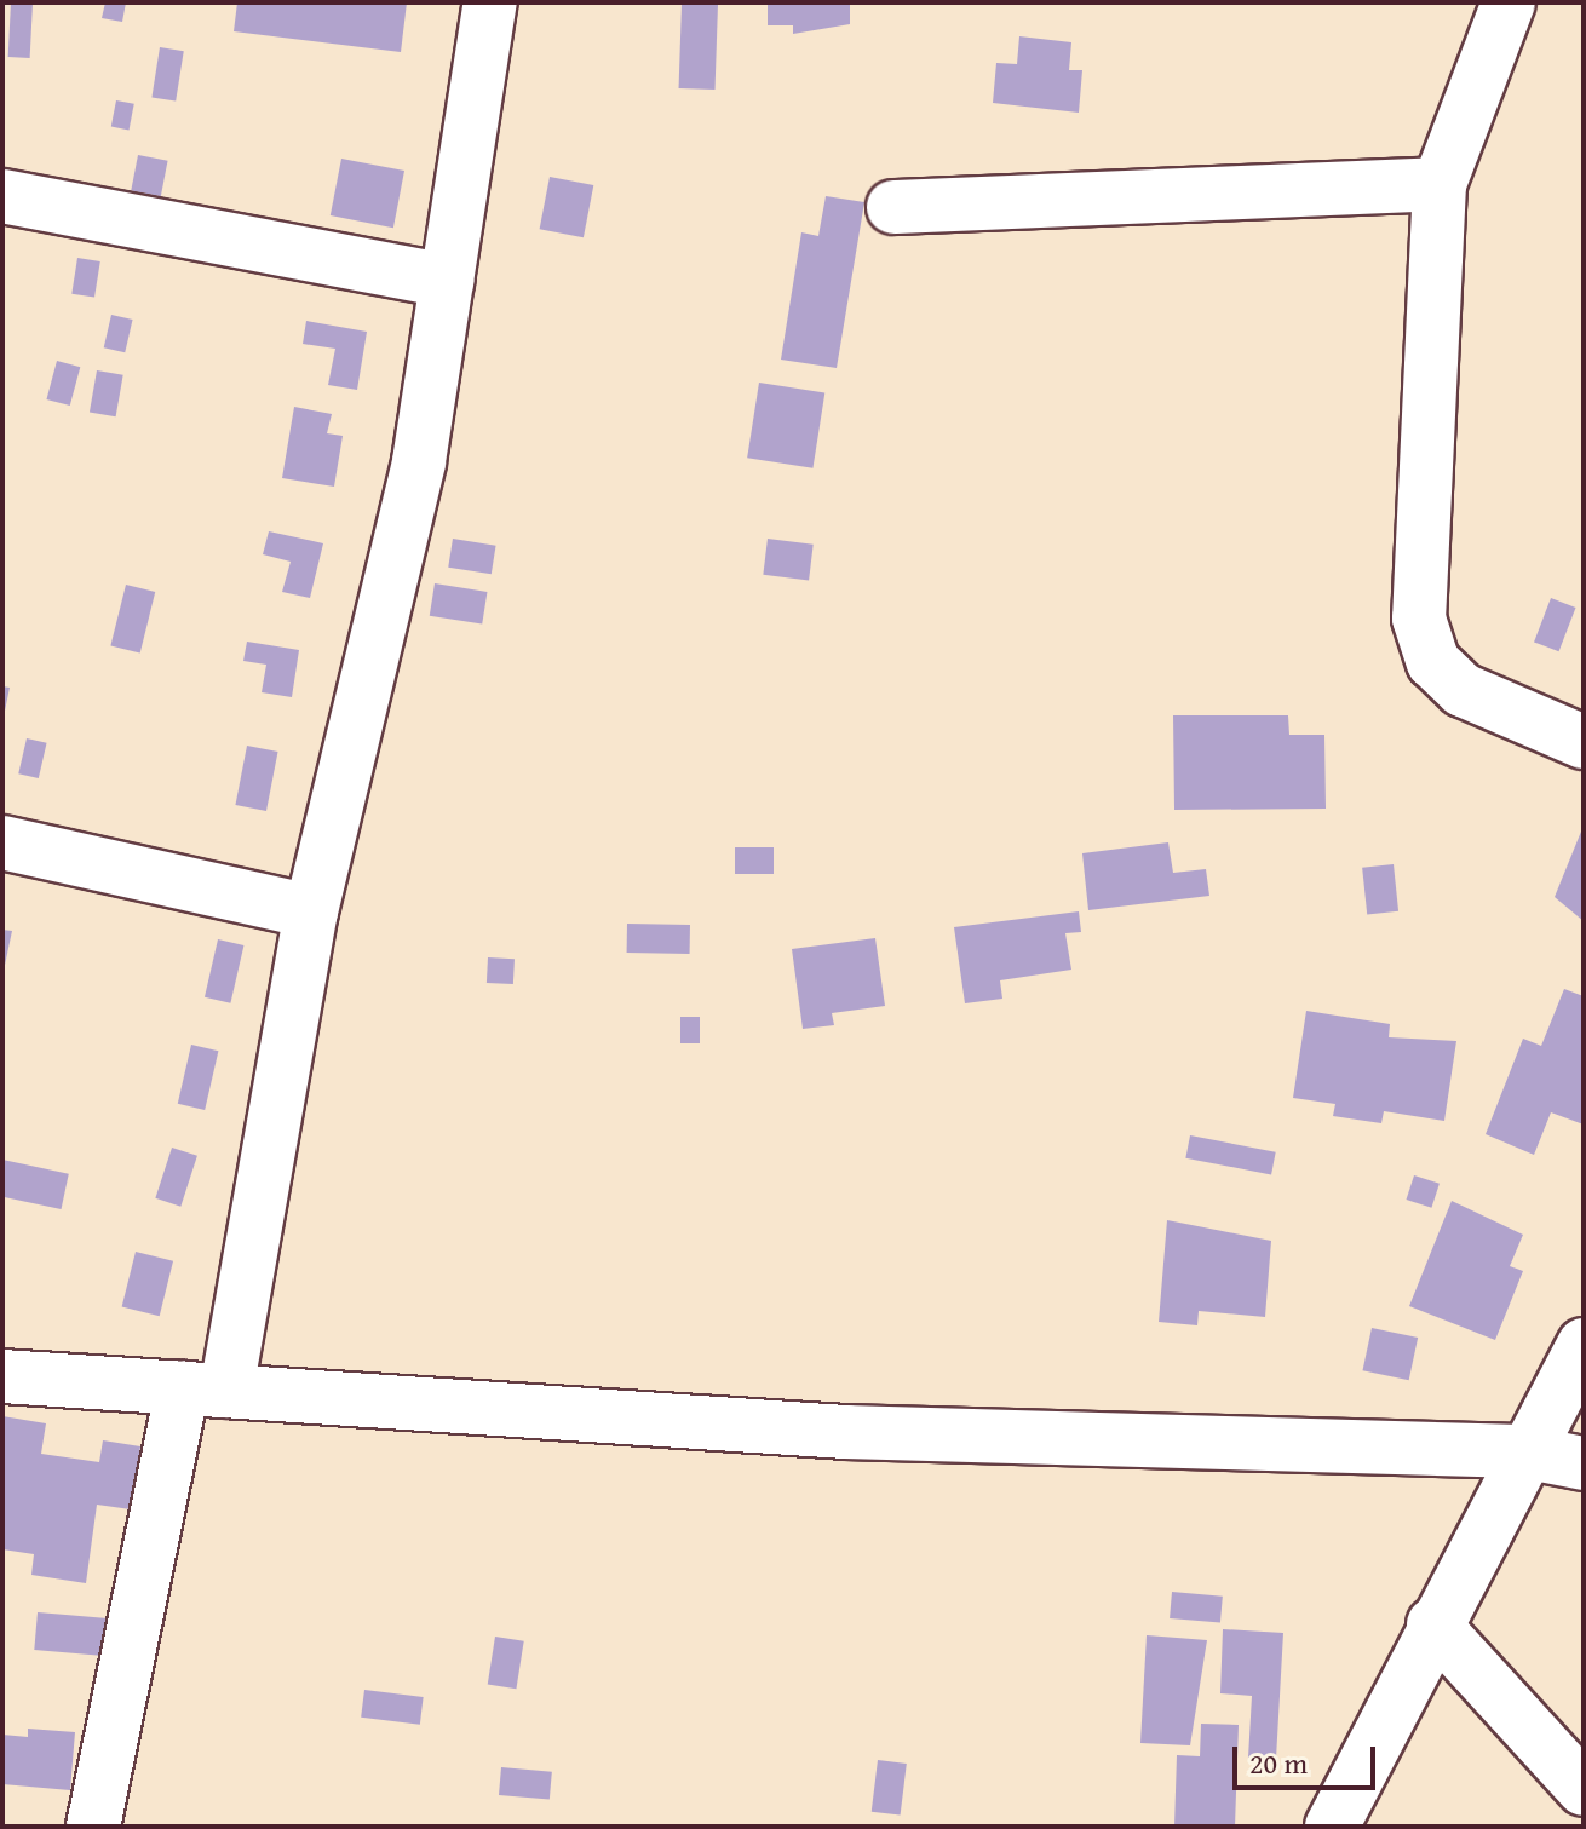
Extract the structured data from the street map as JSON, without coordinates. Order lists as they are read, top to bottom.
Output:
{
  "scale_bar": "20 m"
}
